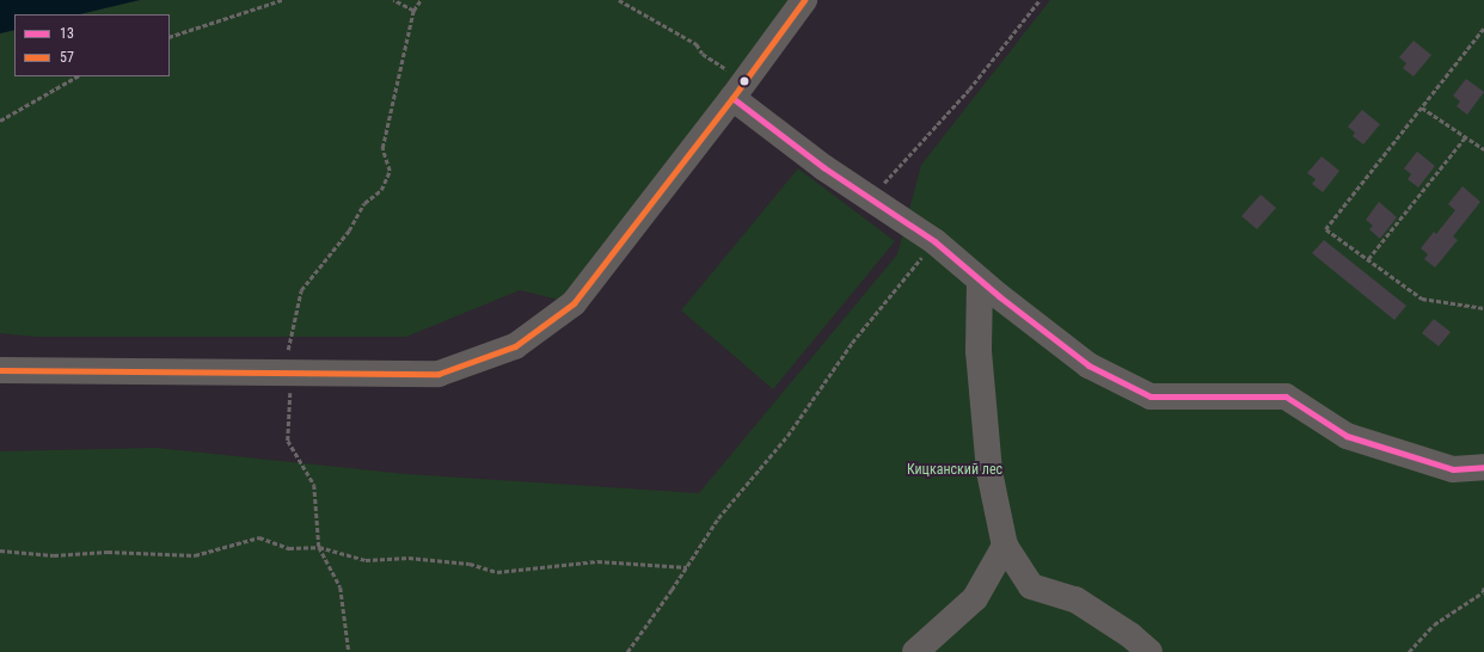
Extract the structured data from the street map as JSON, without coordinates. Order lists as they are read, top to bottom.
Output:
{
  "parks": ["Кицканский лес"],
  "lines": ["transit line 57", "transit line 13"],
  "legend": ["13", "57"]
}
